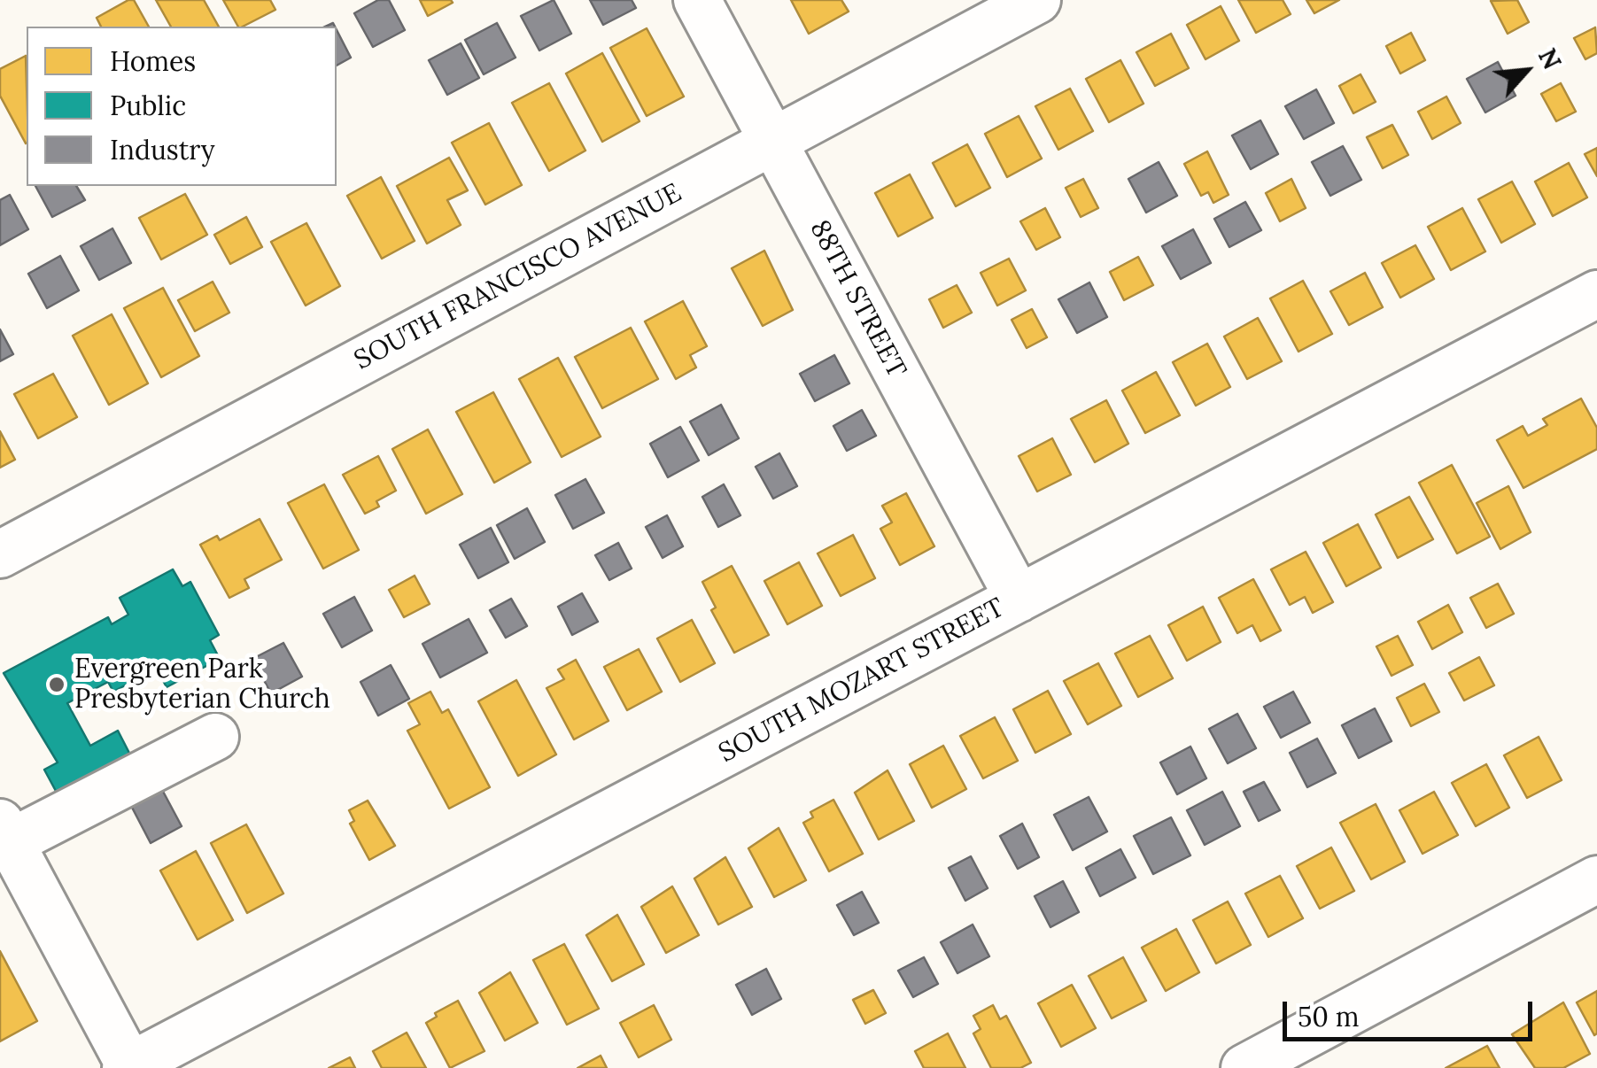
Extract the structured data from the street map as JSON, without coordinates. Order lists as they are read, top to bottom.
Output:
{
  "streets": {
    "street": ["SOUTH FRANCISCO AVENUE", "88TH STREET", "SOUTH MOZART STREET"]
  },
  "crossings": [
    ["SOUTH FRANCISCO AVENUE", "88TH STREET"],
    ["88TH STREET", "SOUTH MOZART STREET"]
  ],
  "places": ["Evergreen Park Presbyterian Church"],
  "legend": ["Homes", "Public", "Industry"],
  "scale_bar": "50 m",
  "north": "top right"
}
